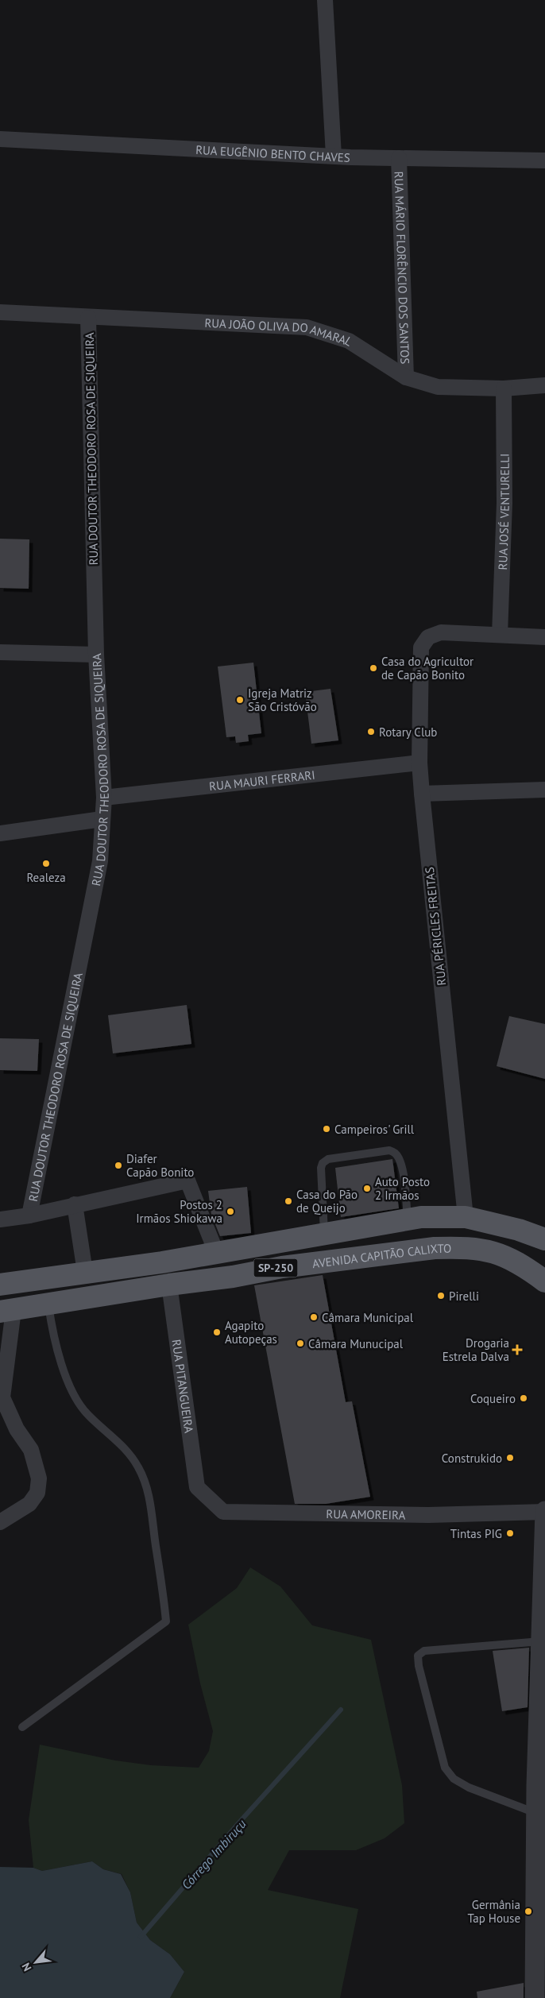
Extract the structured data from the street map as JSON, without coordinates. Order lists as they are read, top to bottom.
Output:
{
  "streets": {
    "main road": ["AVENIDA CAPITÃO CALIXTO", "SP-250"],
    "street": [
      "RUA EUGÊNIO BENTO CHAVES",
      "RUA MÁRIO FLORÊNCIO DOS SANTOS",
      "RUA JOÃO OLIVA DO AMARAL",
      "RUA DOUTOR THEODORO ROSA DE SIQUEIRA",
      "RUA JOSÉ VENTURELLI",
      "RUA MAURI FERRARI",
      "RUA PÉRICLES FREITAS",
      "RUA PITANGUEIRA",
      "RUA AMOREIRA"
    ]
  },
  "crossings": [
    ["RUA EUGÊNIO BENTO CHAVES", "RUA MÁRIO FLORÊNCIO DOS SANTOS"],
    ["RUA MÁRIO FLORÊNCIO DOS SANTOS", "RUA JOÃO OLIVA DO AMARAL"],
    ["RUA JOÃO OLIVA DO AMARAL", "RUA DOUTOR THEODORO ROSA DE SIQUEIRA"],
    ["RUA JOÃO OLIVA DO AMARAL", "RUA JOSÉ VENTURELLI"],
    ["RUA DOUTOR THEODORO ROSA DE SIQUEIRA", "RUA MAURI FERRARI"],
    ["RUA JOSÉ VENTURELLI", "RUA PÉRICLES FREITAS"],
    ["RUA MAURI FERRARI", "RUA PÉRICLES FREITAS"],
    ["RUA PÉRICLES FREITAS", "SP-250"],
    ["AVENIDA CAPITÃO CALIXTO", "RUA PITANGUEIRA"],
    ["RUA PITANGUEIRA", "RUA AMOREIRA"]
  ],
  "water": ["Córrego Imbiruçu"],
  "places": {
    "other": [
      "Casa do Agricultor de Capão Bonito",
      "Igreja Matriz São Cristóvão",
      "Rotary Club",
      "Realeza",
      "Campeiros' Grill",
      "Diafer Capão Bonito",
      "Auto Posto 2 Irmãos",
      "Casa do Pão de Queijo",
      "Postos 2 Irmãos Shiokawa",
      "Pirelli",
      "Câmara Municipal",
      "Agapito Autopeças",
      "Câmara Munucipal",
      "Coqueiro",
      "Construkido",
      "Tintas PIG",
      "Germânia Tap House"
    ],
    "health": ["Drogaria Estrela Dalva"]
  },
  "north": "bottom left"
}
